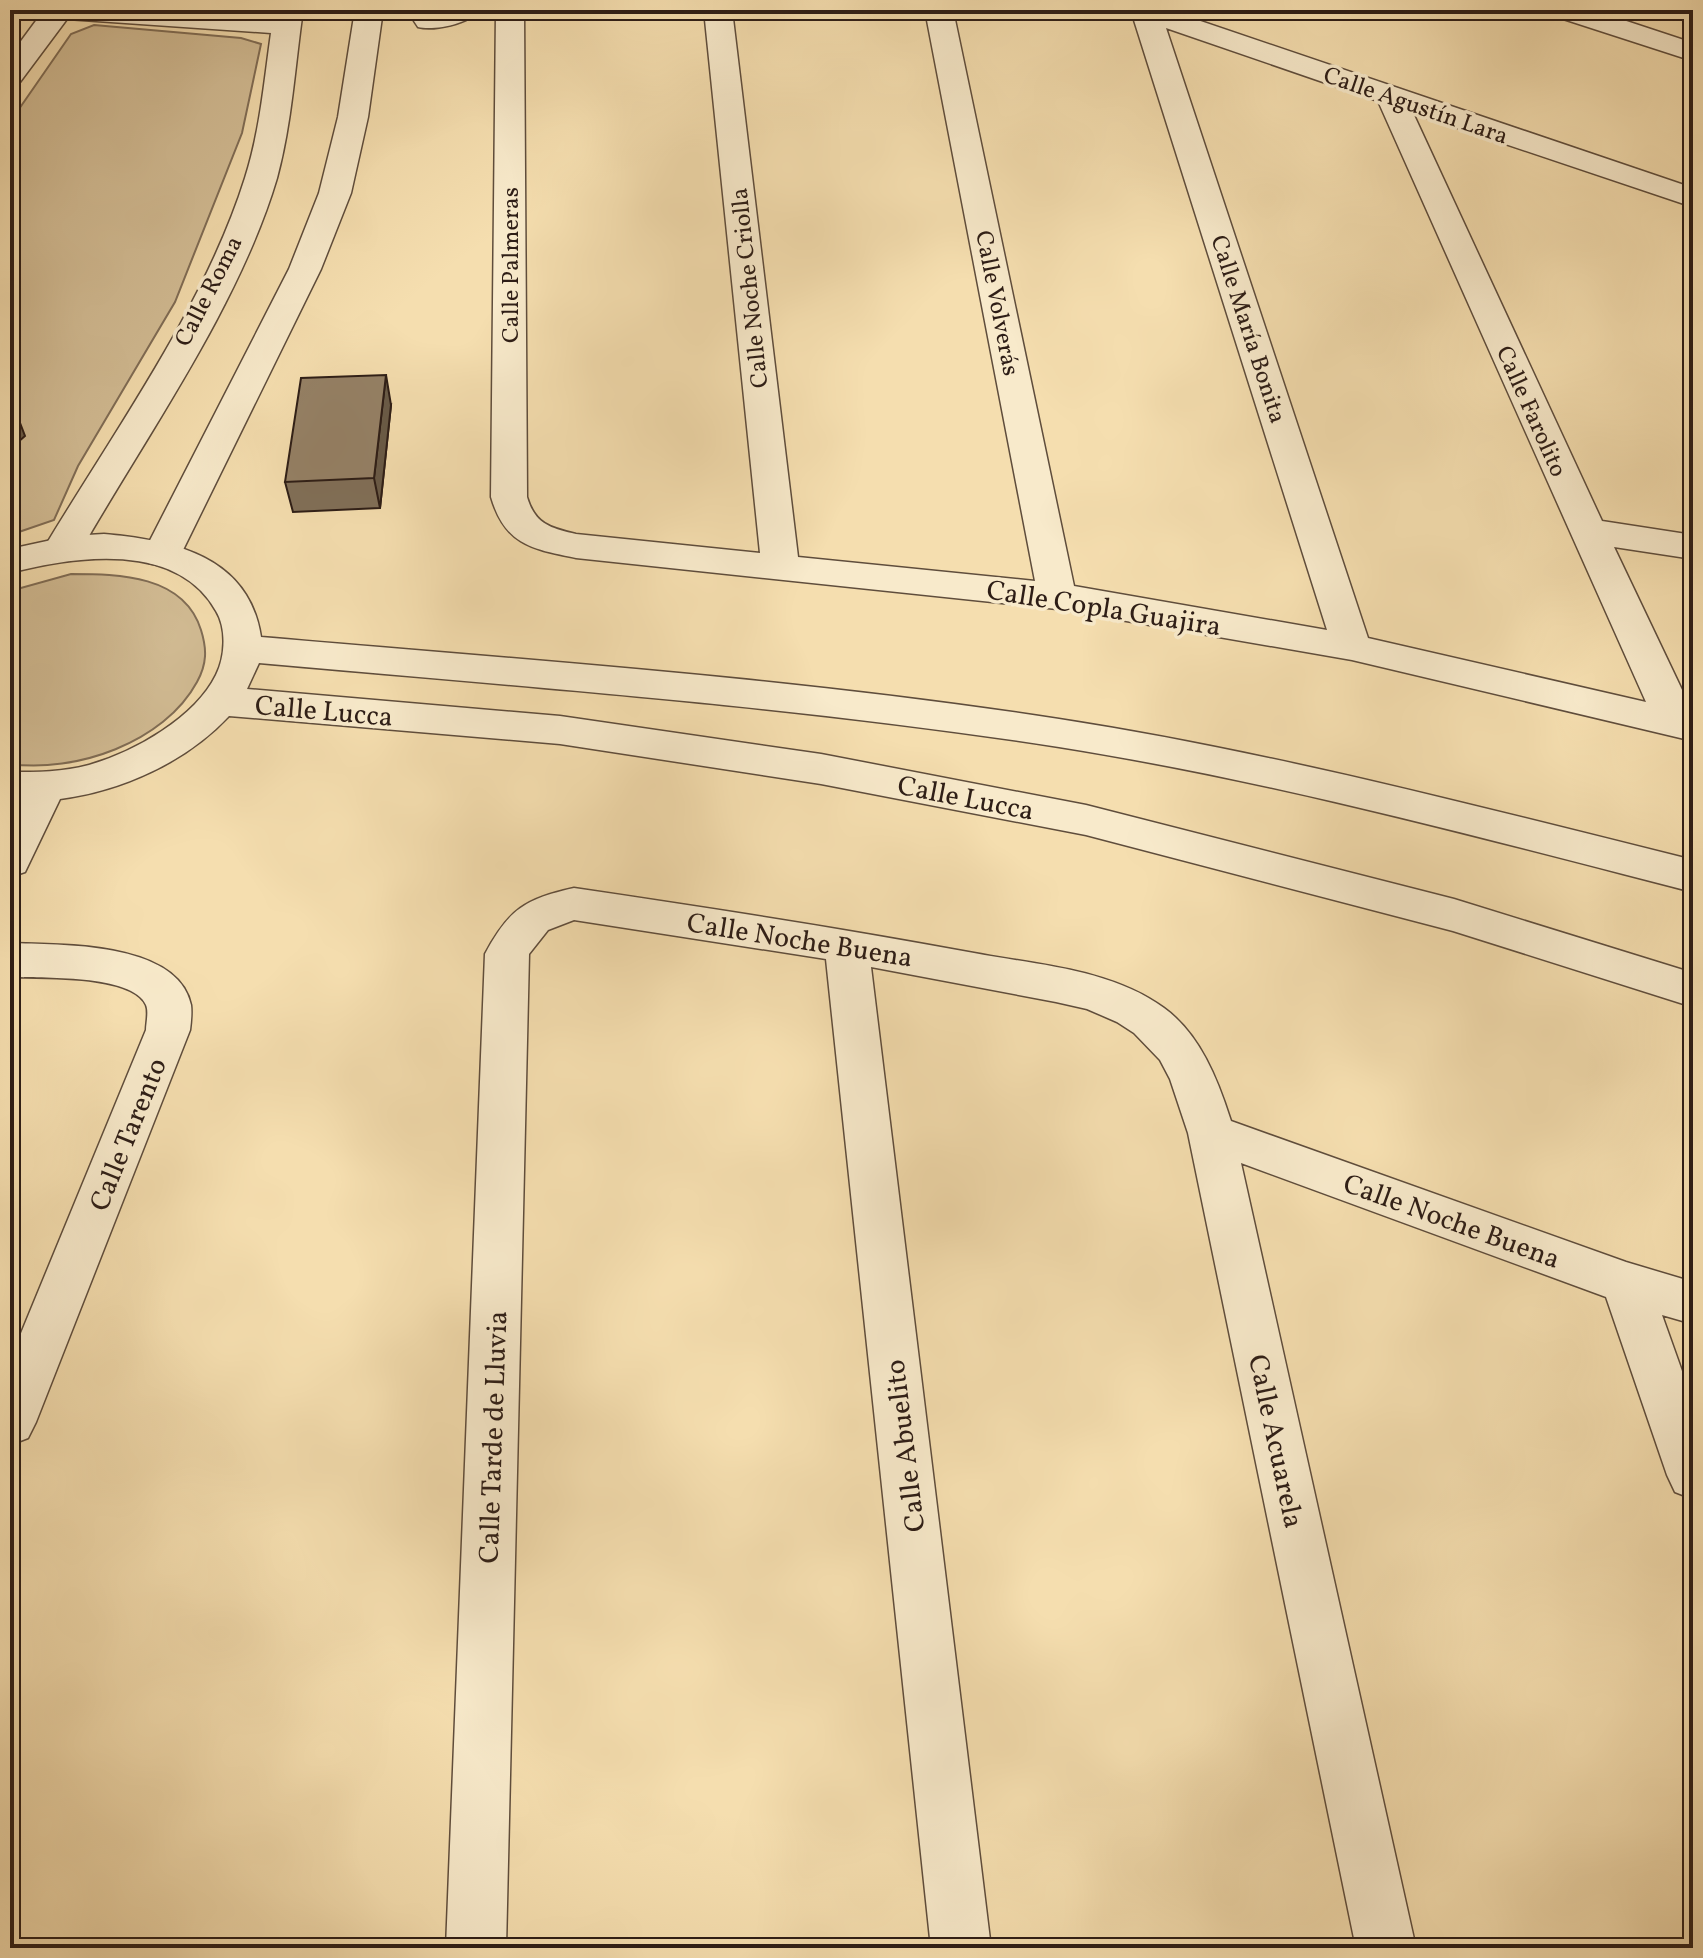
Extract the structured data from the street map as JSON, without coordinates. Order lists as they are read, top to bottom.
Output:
{
  "streets": {
    "street": [
      "Calle Agustín Lara",
      "Calle Palmeras",
      "Calle Noche Criolla",
      "Calle Roma",
      "Calle Volverás",
      "Calle María Bonita",
      "Calle Farolito",
      "Calle Copla Guajira",
      "Calle Lucca",
      "Calle Noche Buena",
      "Calle Tarento",
      "Calle Tarde de Lluvia",
      "Calle Acuarela",
      "Calle Abuelito"
    ]
  },
  "crossings": [
    ["Calle Agustín Lara", "Calle María Bonita"],
    ["Calle Agustín Lara", "Calle Farolito"],
    ["Calle Palmeras", "Calle Copla Guajira"],
    ["Calle Noche Criolla", "Calle Copla Guajira"],
    ["Calle Volverás", "Calle Copla Guajira"],
    ["Calle María Bonita", "Calle Copla Guajira"],
    ["Calle Farolito", "Calle Copla Guajira"],
    ["Calle Noche Buena", "Calle Tarde de Lluvia"],
    ["Calle Noche Buena", "Calle Acuarela"],
    ["Calle Noche Buena", "Calle Abuelito"]
  ]
}
